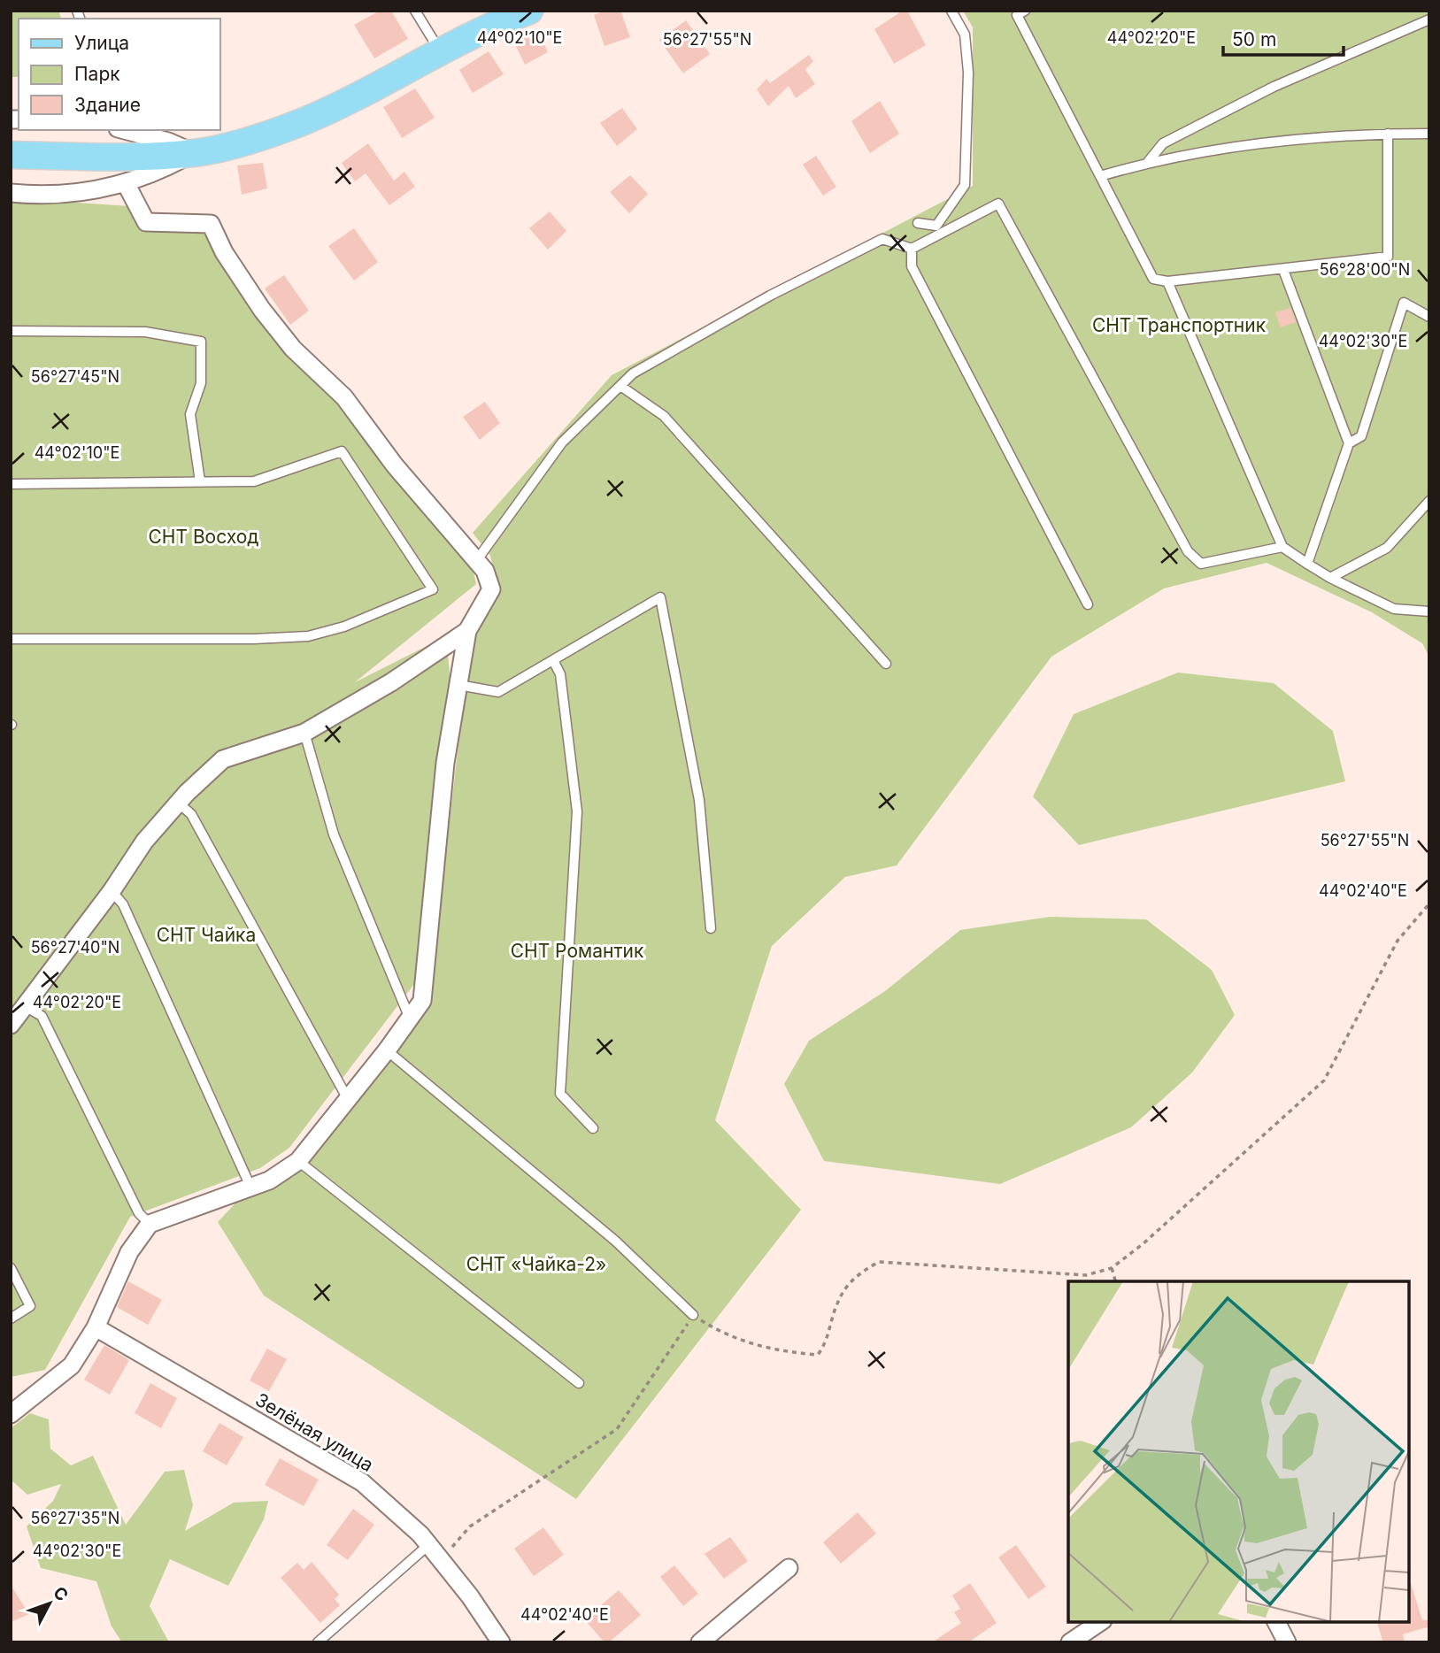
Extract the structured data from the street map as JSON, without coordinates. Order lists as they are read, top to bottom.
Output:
{
  "streets": {
    "street": ["Зелёная улица"]
  },
  "parks": [
    "СНТ Транспортник",
    "СНТ Восход",
    "СНТ Чайка",
    "СНТ Романтик",
    "СНТ «Чайка-2»"
  ],
  "legend": ["Улица", "Парк", "Здание"],
  "scale_bar": "50 m",
  "north": "top right",
  "coordinates": [
    "44°02'10\"E",
    "44°02'20\"E",
    "56°27'55\"N",
    "56°28'00\"N",
    "44°02'30\"E",
    "56°27'45\"N",
    "44°02'40\"E",
    "56°27'40\"N",
    "56°27'35\"N"
  ]
}
